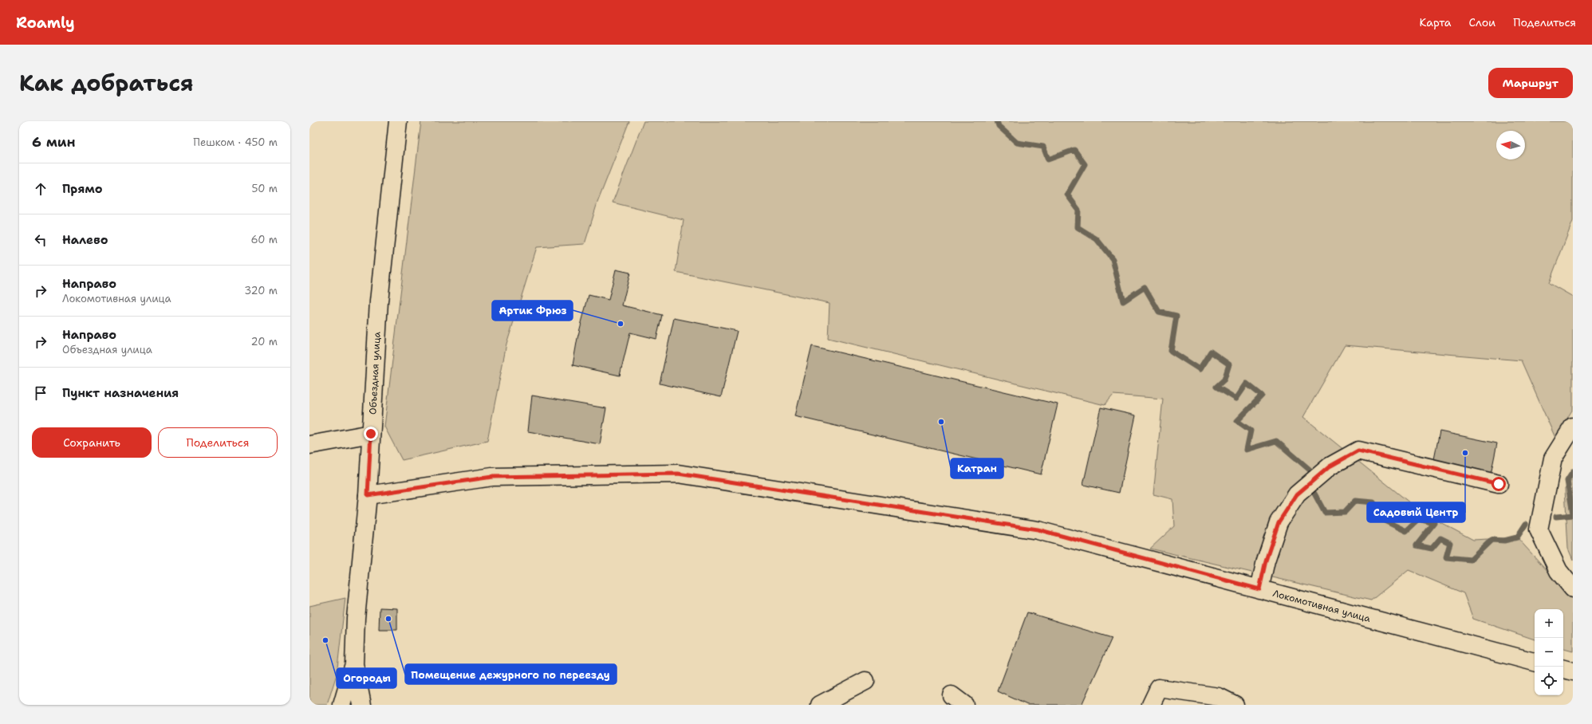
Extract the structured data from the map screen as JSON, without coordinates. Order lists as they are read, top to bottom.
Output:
{
  "streets": {
    "street": ["Объездная улица", "Локомотивная улица"]
  },
  "crossings": [
    ["Объездная улица", "Локомотивная улица"]
  ],
  "places": [
    "Артик Фрюз",
    "Катран",
    "Садовый Центр",
    "Помещение дежурного по переезду",
    "Огороды"
  ],
  "north": "left",
  "page": {
    "header": "Roamly",
    "nav": ["Карта", "Слои", "Поделиться"],
    "title": "Как добраться",
    "buttons": [
      "Маршрут",
      ["Сохранить", "Поделиться"]
    ],
    "heading": ["6 мин", "Пешком · 450 m"],
    "list": [
      ["Прямо", "50 m"],
      ["Налево", "60 m"],
      ["Направо", "Локомотивная улица", "320 m"],
      ["Направо", "Объездная улица", "20 m"],
      "Пункт назначения"
    ],
    "map_buttons": ["+", "−"]
  }
}
